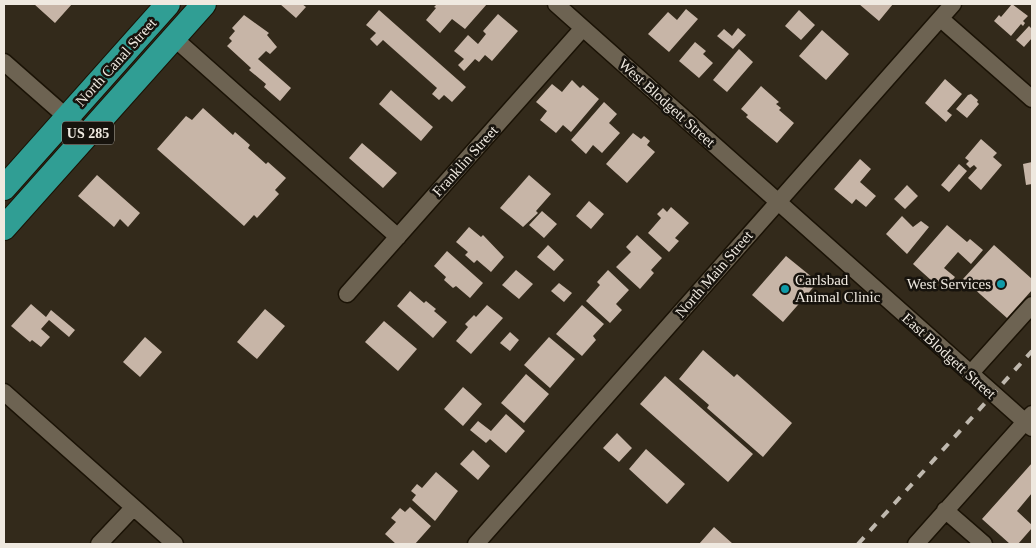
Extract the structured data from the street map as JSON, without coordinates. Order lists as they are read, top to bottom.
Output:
{
  "streets": {
    "highway": ["North Canal Street", "US 285"],
    "street": [
      "West Blodgett Street",
      "Franklin Street",
      "North Main Street",
      "East Blodgett Street"
    ]
  },
  "crossings": [
    ["West Blodgett Street", "Franklin Street"],
    ["West Blodgett Street", "North Main Street"],
    ["West Blodgett Street", "East Blodgett Street"],
    ["North Main Street", "East Blodgett Street"]
  ],
  "places": ["West Services", "Carlsbad Animal Clinic"]
}
